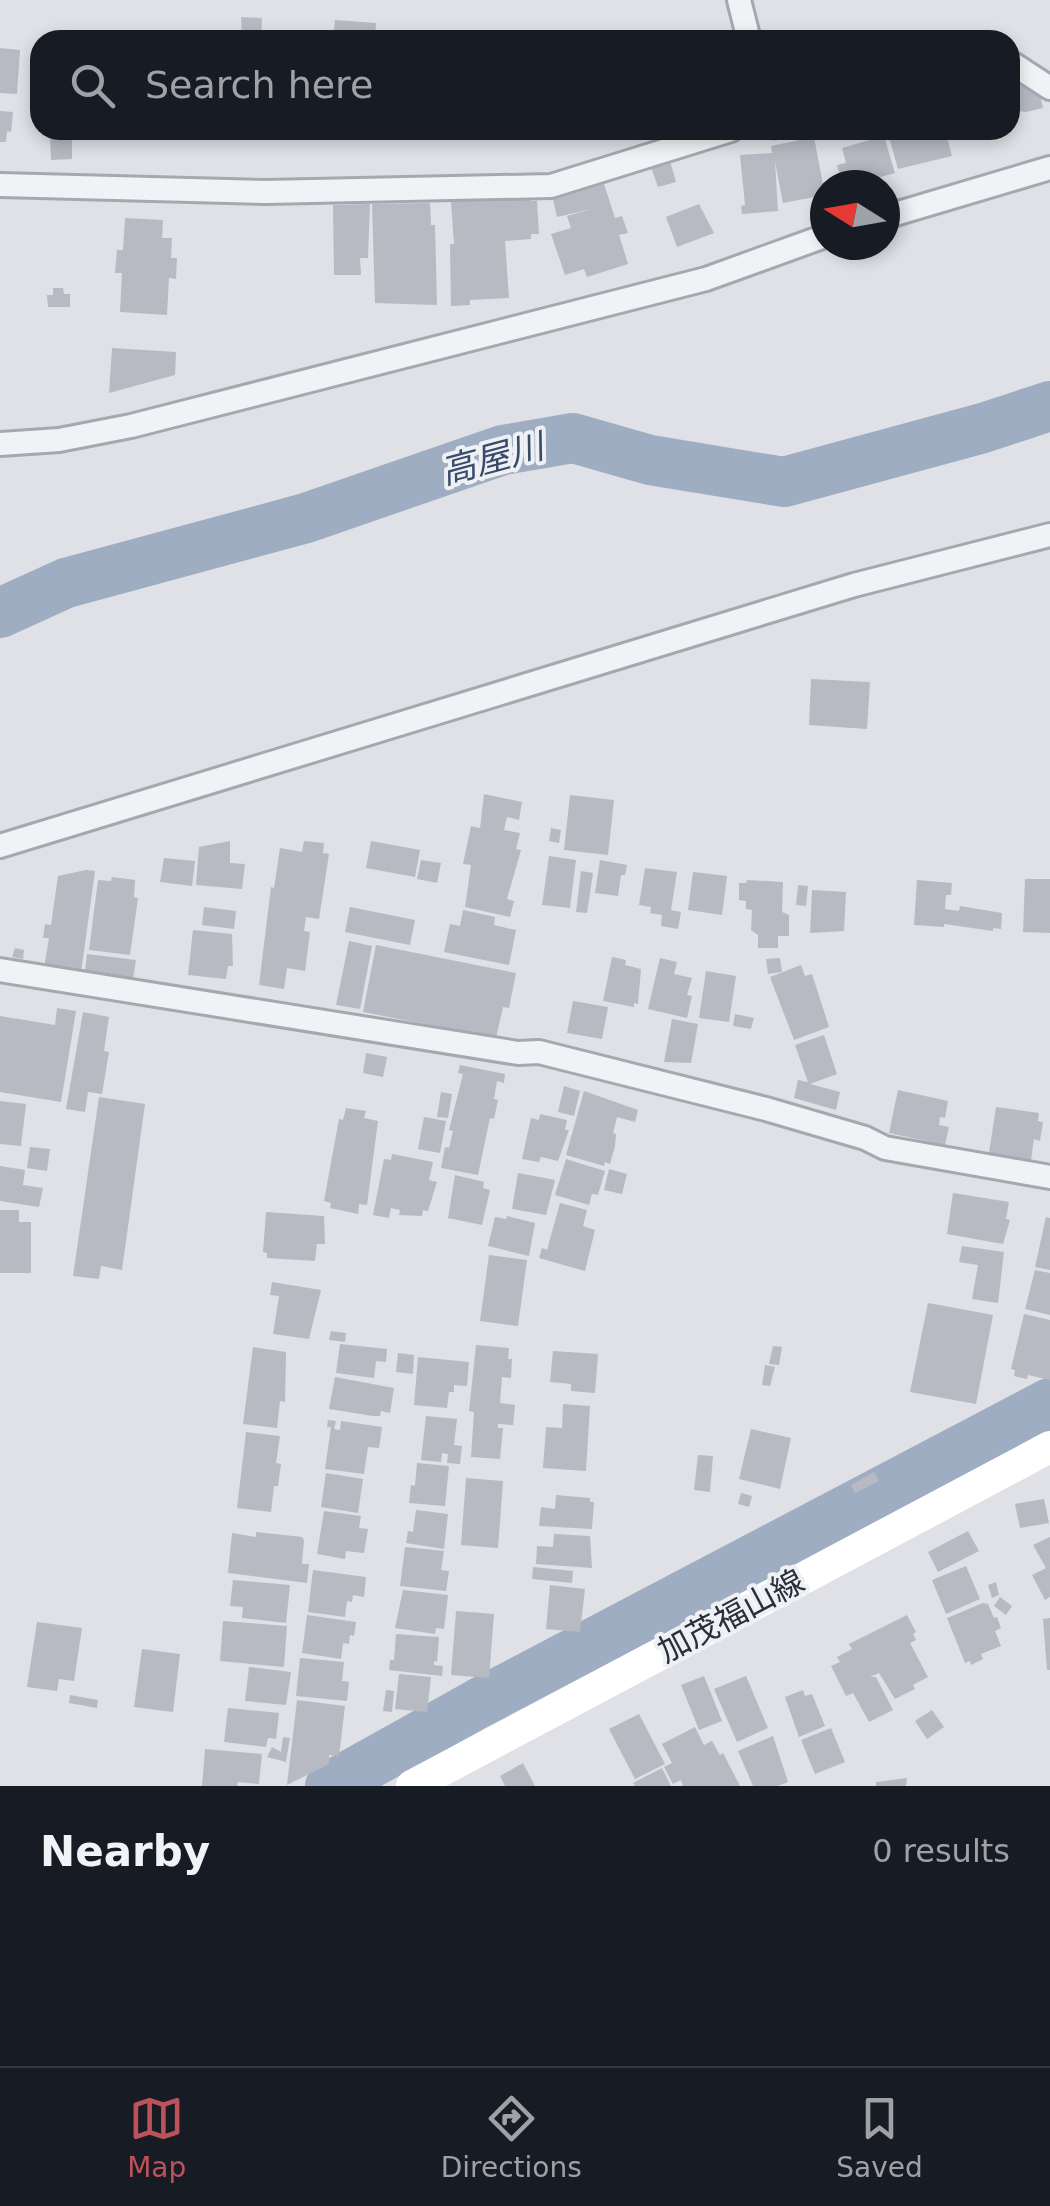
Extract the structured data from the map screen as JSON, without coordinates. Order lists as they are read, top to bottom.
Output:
{
  "streets": {
    "main road": ["加茂福山線"]
  },
  "water": ["高屋川"],
  "north": "left",
  "page": {
    "search": "Search here",
    "heading": ["Nearby", "0 results"],
    "nav": ["Map", "Directions", "Saved"]
  }
}
